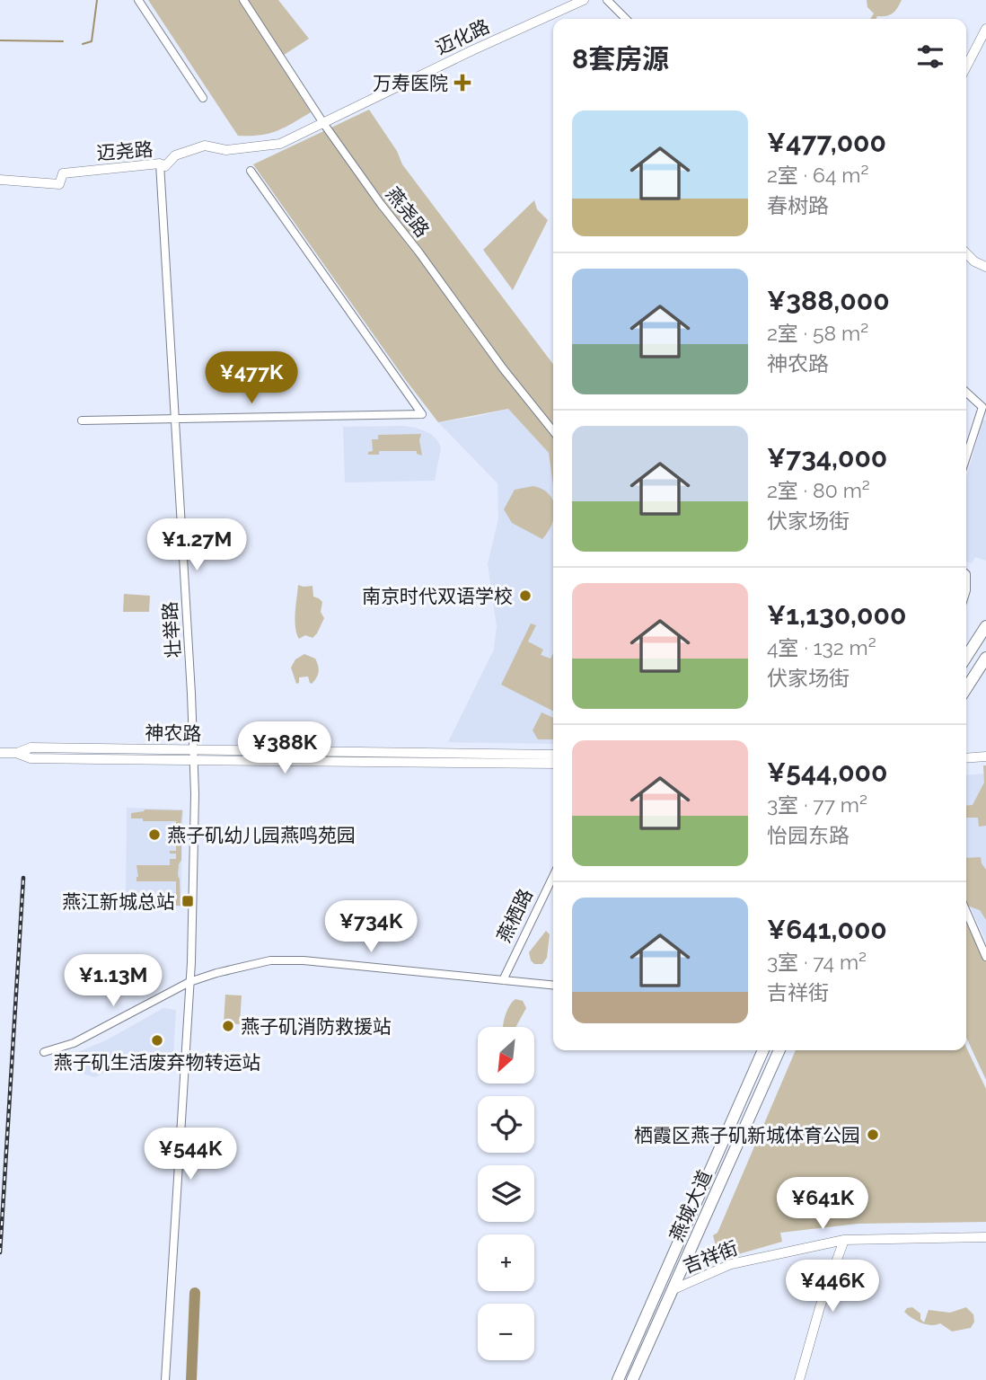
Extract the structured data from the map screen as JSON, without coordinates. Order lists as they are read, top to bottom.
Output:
{
  "streets": {
    "main road": ["燕城大道"],
    "street": [
      "迈化路",
      "迈尧路",
      "燕尧路",
      "壮举路",
      "神农路",
      "燕栖路",
      "吉祥街"
    ]
  },
  "crossings": [
    ["迈化路", "迈尧路"],
    ["迈化路", "燕尧路"],
    ["迈尧路", "燕尧路"],
    ["迈尧路", "壮举路"],
    ["壮举路", "神农路"],
    ["燕城大道", "吉祥街"]
  ],
  "places": {
    "health": ["万寿医院"],
    "other": [
      "南京时代双语学校",
      "燕子矶幼儿园燕鸣苑园",
      "燕子矶消防救援站",
      "燕子矶生活废弃物转运站",
      "栖霞区燕子矶新城体育公园"
    ],
    "transit": ["燕江新城总站"]
  },
  "north": "bottom left",
  "page": {
    "heading": "8套房源",
    "list": [
      {
        "name": "¥477,000",
        "note": "2室 · 64 m² · 春树路"
      },
      {
        "name": "¥388,000",
        "note": "2室 · 58 m² · 神农路"
      },
      {
        "name": "¥734,000",
        "note": "2室 · 80 m² · 伏家场街"
      },
      {
        "name": "¥1,130,000",
        "note": "4室 · 132 m² · 伏家场街"
      },
      {
        "name": "¥544,000",
        "note": "3室 · 77 m² · 怡园东路"
      },
      {
        "name": "¥641,000",
        "note": "3室 · 74 m² · 吉祥街"
      }
    ],
    "price": [
      "¥477K",
      "¥1.27M",
      "¥388K",
      "¥734K",
      "¥1.13M",
      "¥544K",
      "¥641K",
      "¥446K"
    ],
    "map_buttons": ["+", "−"]
  }
}
